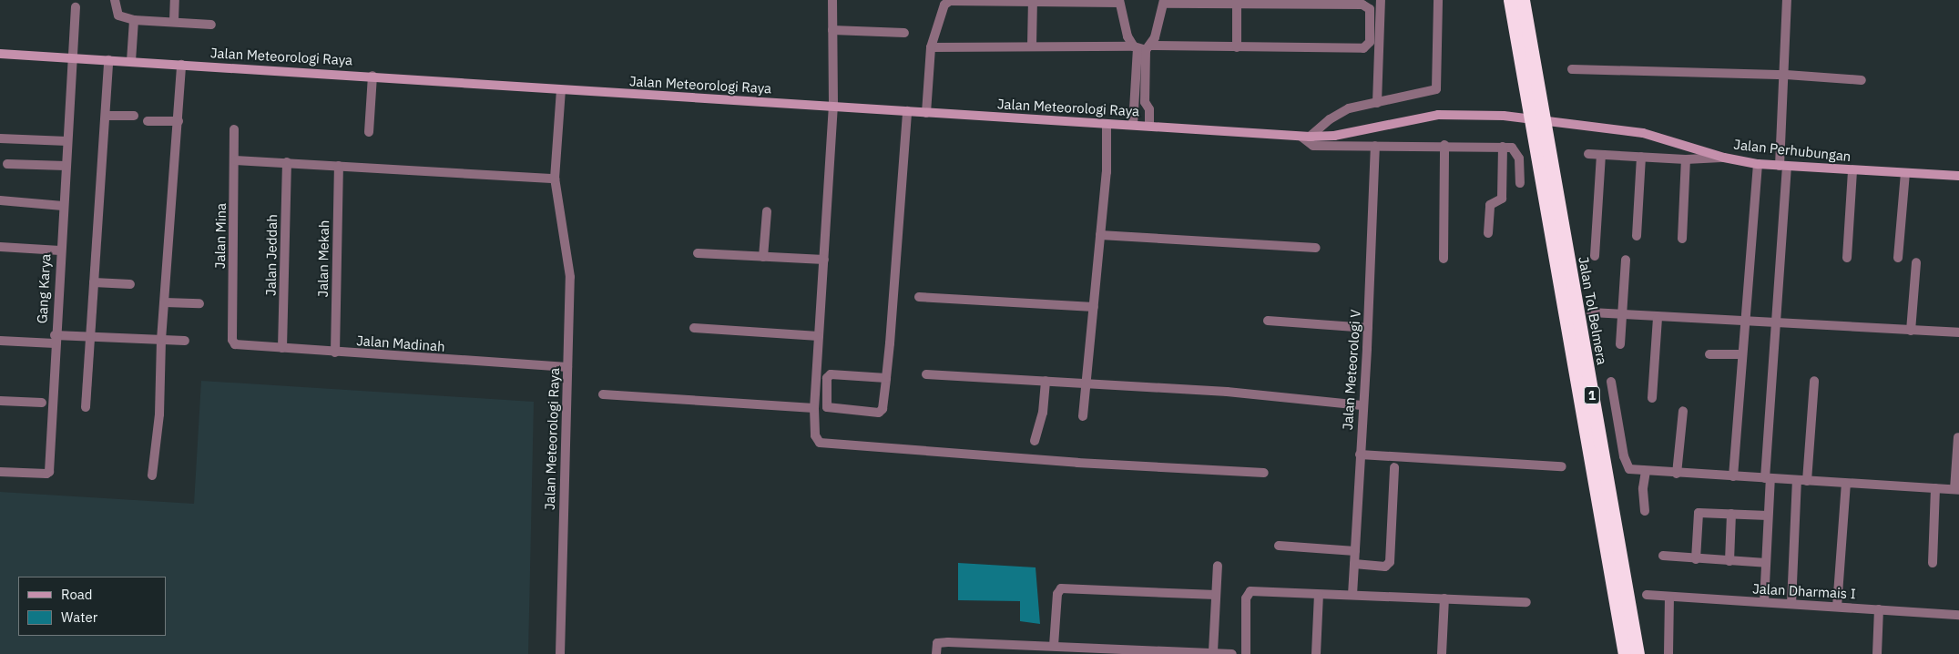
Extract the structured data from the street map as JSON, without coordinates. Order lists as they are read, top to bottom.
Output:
{
  "streets": {
    "highway": ["Jalan Tol Belmera", "1"],
    "main road": ["Jalan Meteorologi Raya", "Jalan Perhubungan"],
    "street": [
      "Jalan Mina",
      "Jalan Jeddah",
      "Jalan Mekah",
      "Gang Karya",
      "Jalan Madinah",
      "Jalan Meteorologi V",
      "Jalan Dharmais I"
    ]
  },
  "crossings": [
    ["Jalan Meteorologi Raya", "Jalan Perhubungan"],
    ["Jalan Meteorologi Raya", "Gang Karya"],
    ["Jalan Meteorologi Raya", "Jalan Madinah"],
    ["Jalan Mina", "Jalan Madinah"],
    ["Jalan Jeddah", "Jalan Madinah"],
    ["Jalan Mekah", "Jalan Madinah"]
  ],
  "legend": ["Road", "Water"]
}
